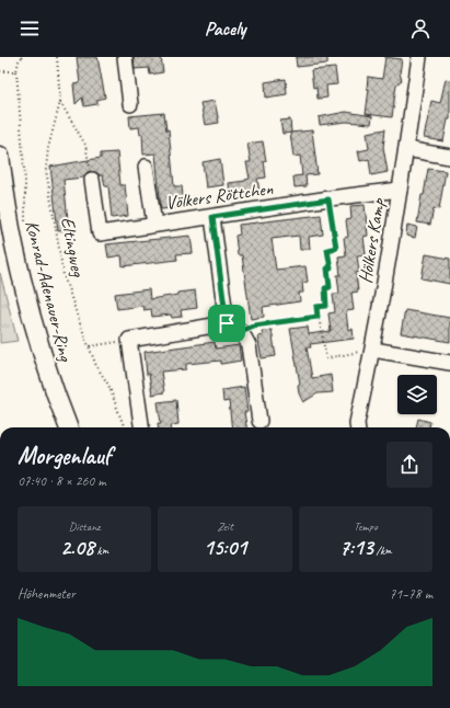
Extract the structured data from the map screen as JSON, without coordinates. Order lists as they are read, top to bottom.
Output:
{
  "streets": {
    "main road": ["Konrad-Adenauer-Ring"],
    "street": ["Völkers Röttchen", "Hölkers Kamp"],
    "path": ["Eltingweg"]
  },
  "crossings": [
    ["Völkers Röttchen", "Hölkers Kamp"]
  ],
  "page": {
    "header": "Pacely",
    "heading": ["Morgenlauf", "07:40 · 8 × 260 m"],
    "stats": [
      ["Distanz", "2.08 km"],
      ["Zeit", "15:01"],
      ["Tempo", "7:13 /km"]
    ],
    "chart": ["Höhenmeter", "71–78 m"]
  }
}
